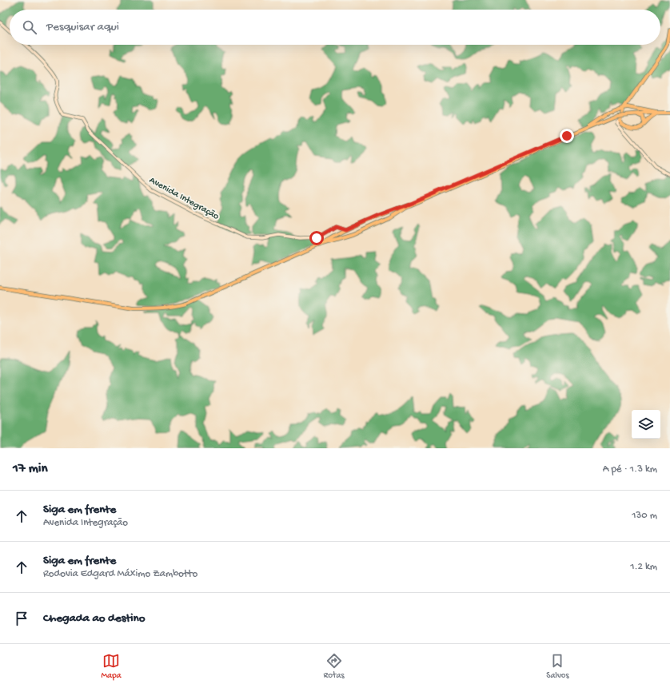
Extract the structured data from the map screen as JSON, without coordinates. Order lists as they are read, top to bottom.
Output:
{
  "streets": {
    "main road": ["Avenida Integração"]
  },
  "page": {
    "search": "Pesquisar aqui",
    "heading": ["17 min", "A pé · 1.3 km"],
    "list": [
      ["Siga em frente", "Avenida Integração", "130 m"],
      ["Siga em frente", "Rodovia Edgard Máximo Zambotto", "1.2 km"],
      "Chegada ao destino"
    ],
    "nav": ["Mapa", "Rotas", "Salvos"]
  }
}
